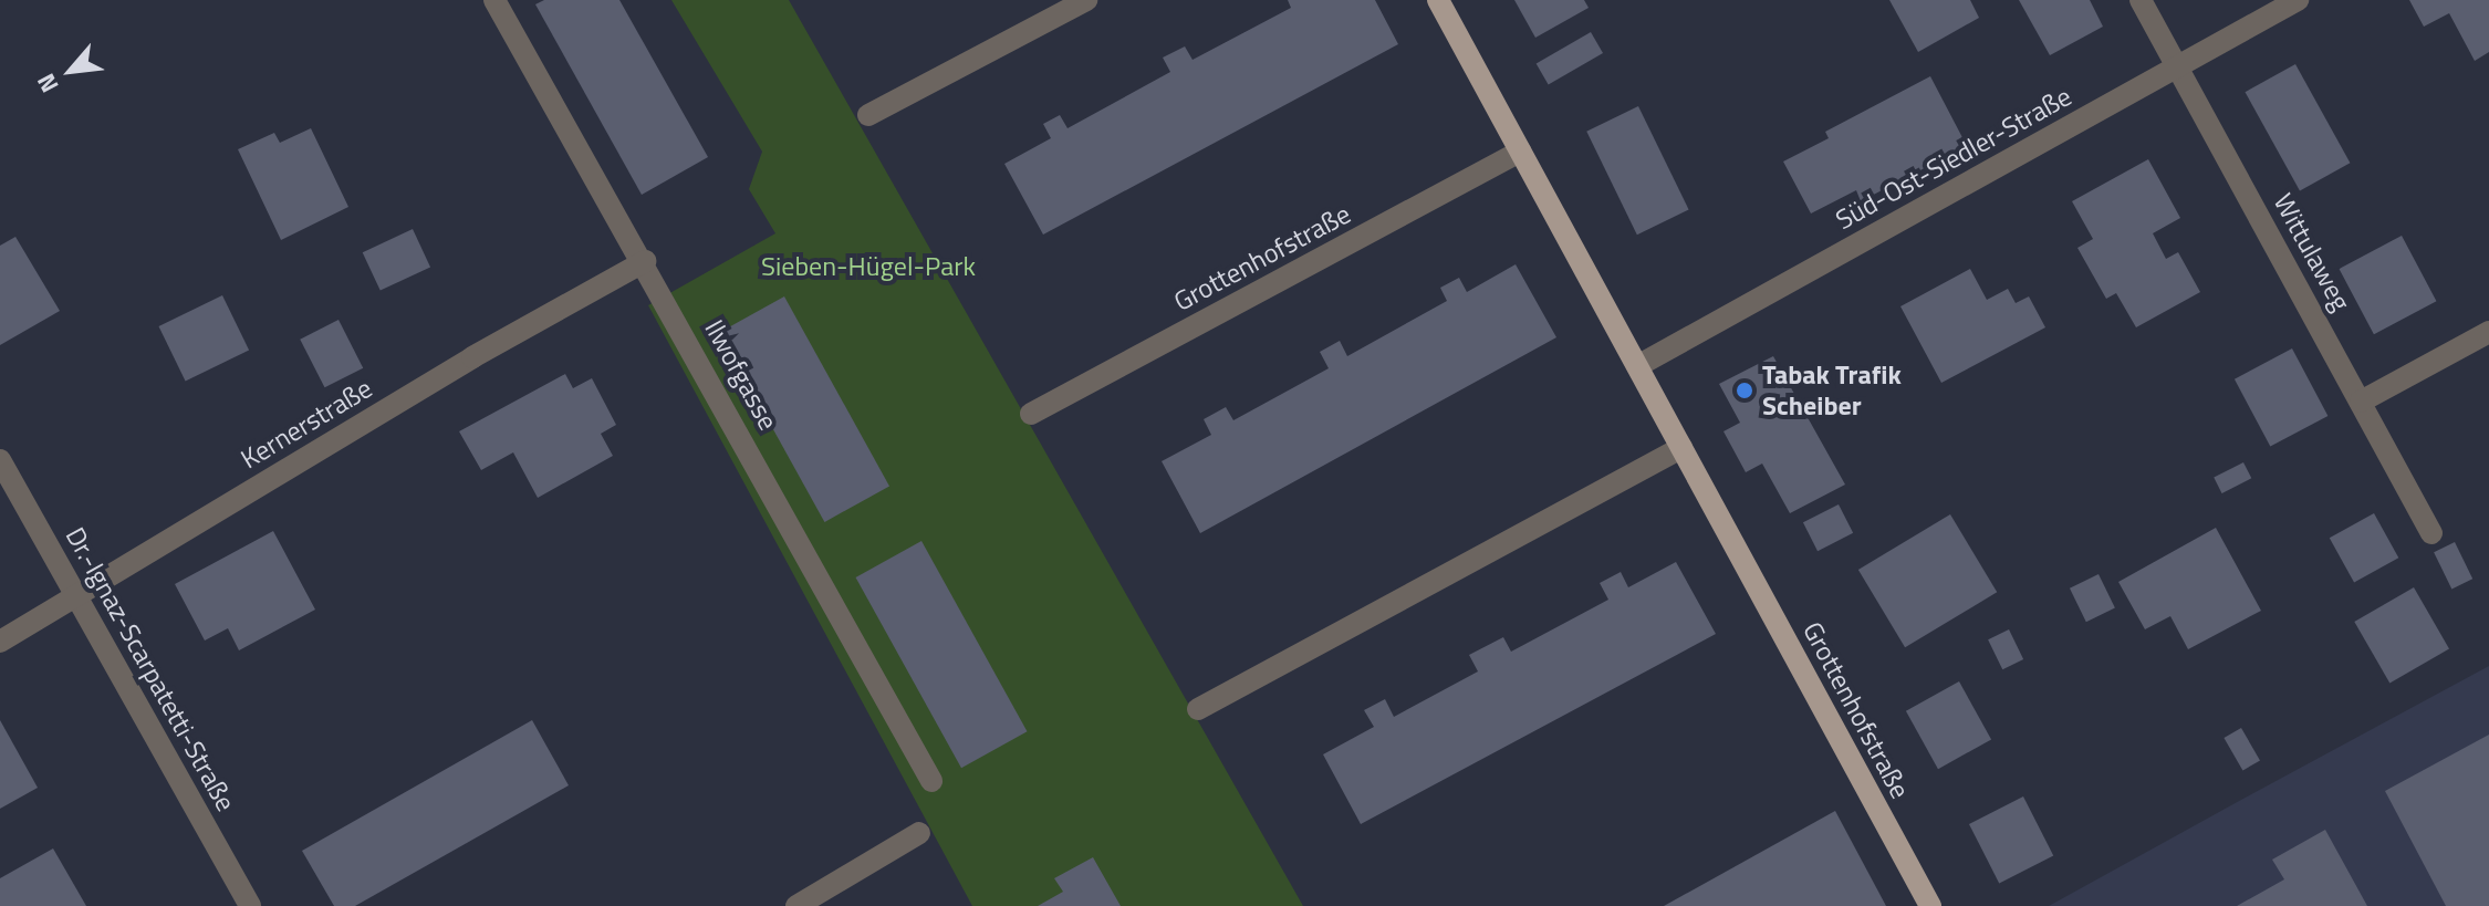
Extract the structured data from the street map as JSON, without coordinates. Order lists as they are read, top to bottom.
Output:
{
  "streets": {
    "main road": ["Grottenhofstraße"],
    "street": [
      "Süd-Ost-Siedler-Straße",
      "Wittulaweg",
      "Ilwofgasse",
      "Kernerstraße",
      "Dr.-Ignaz-Scarpatetti-Straße"
    ]
  },
  "crossings": [
    ["Süd-Ost-Siedler-Straße", "Wittulaweg"],
    ["Süd-Ost-Siedler-Straße", "Grottenhofstraße"],
    ["Ilwofgasse", "Kernerstraße"],
    ["Kernerstraße", "Dr.-Ignaz-Scarpatetti-Straße"]
  ],
  "parks": ["Sieben-Hügel-Park"],
  "places": ["Tabak Trafik Scheiber"],
  "north": "bottom left"
}
